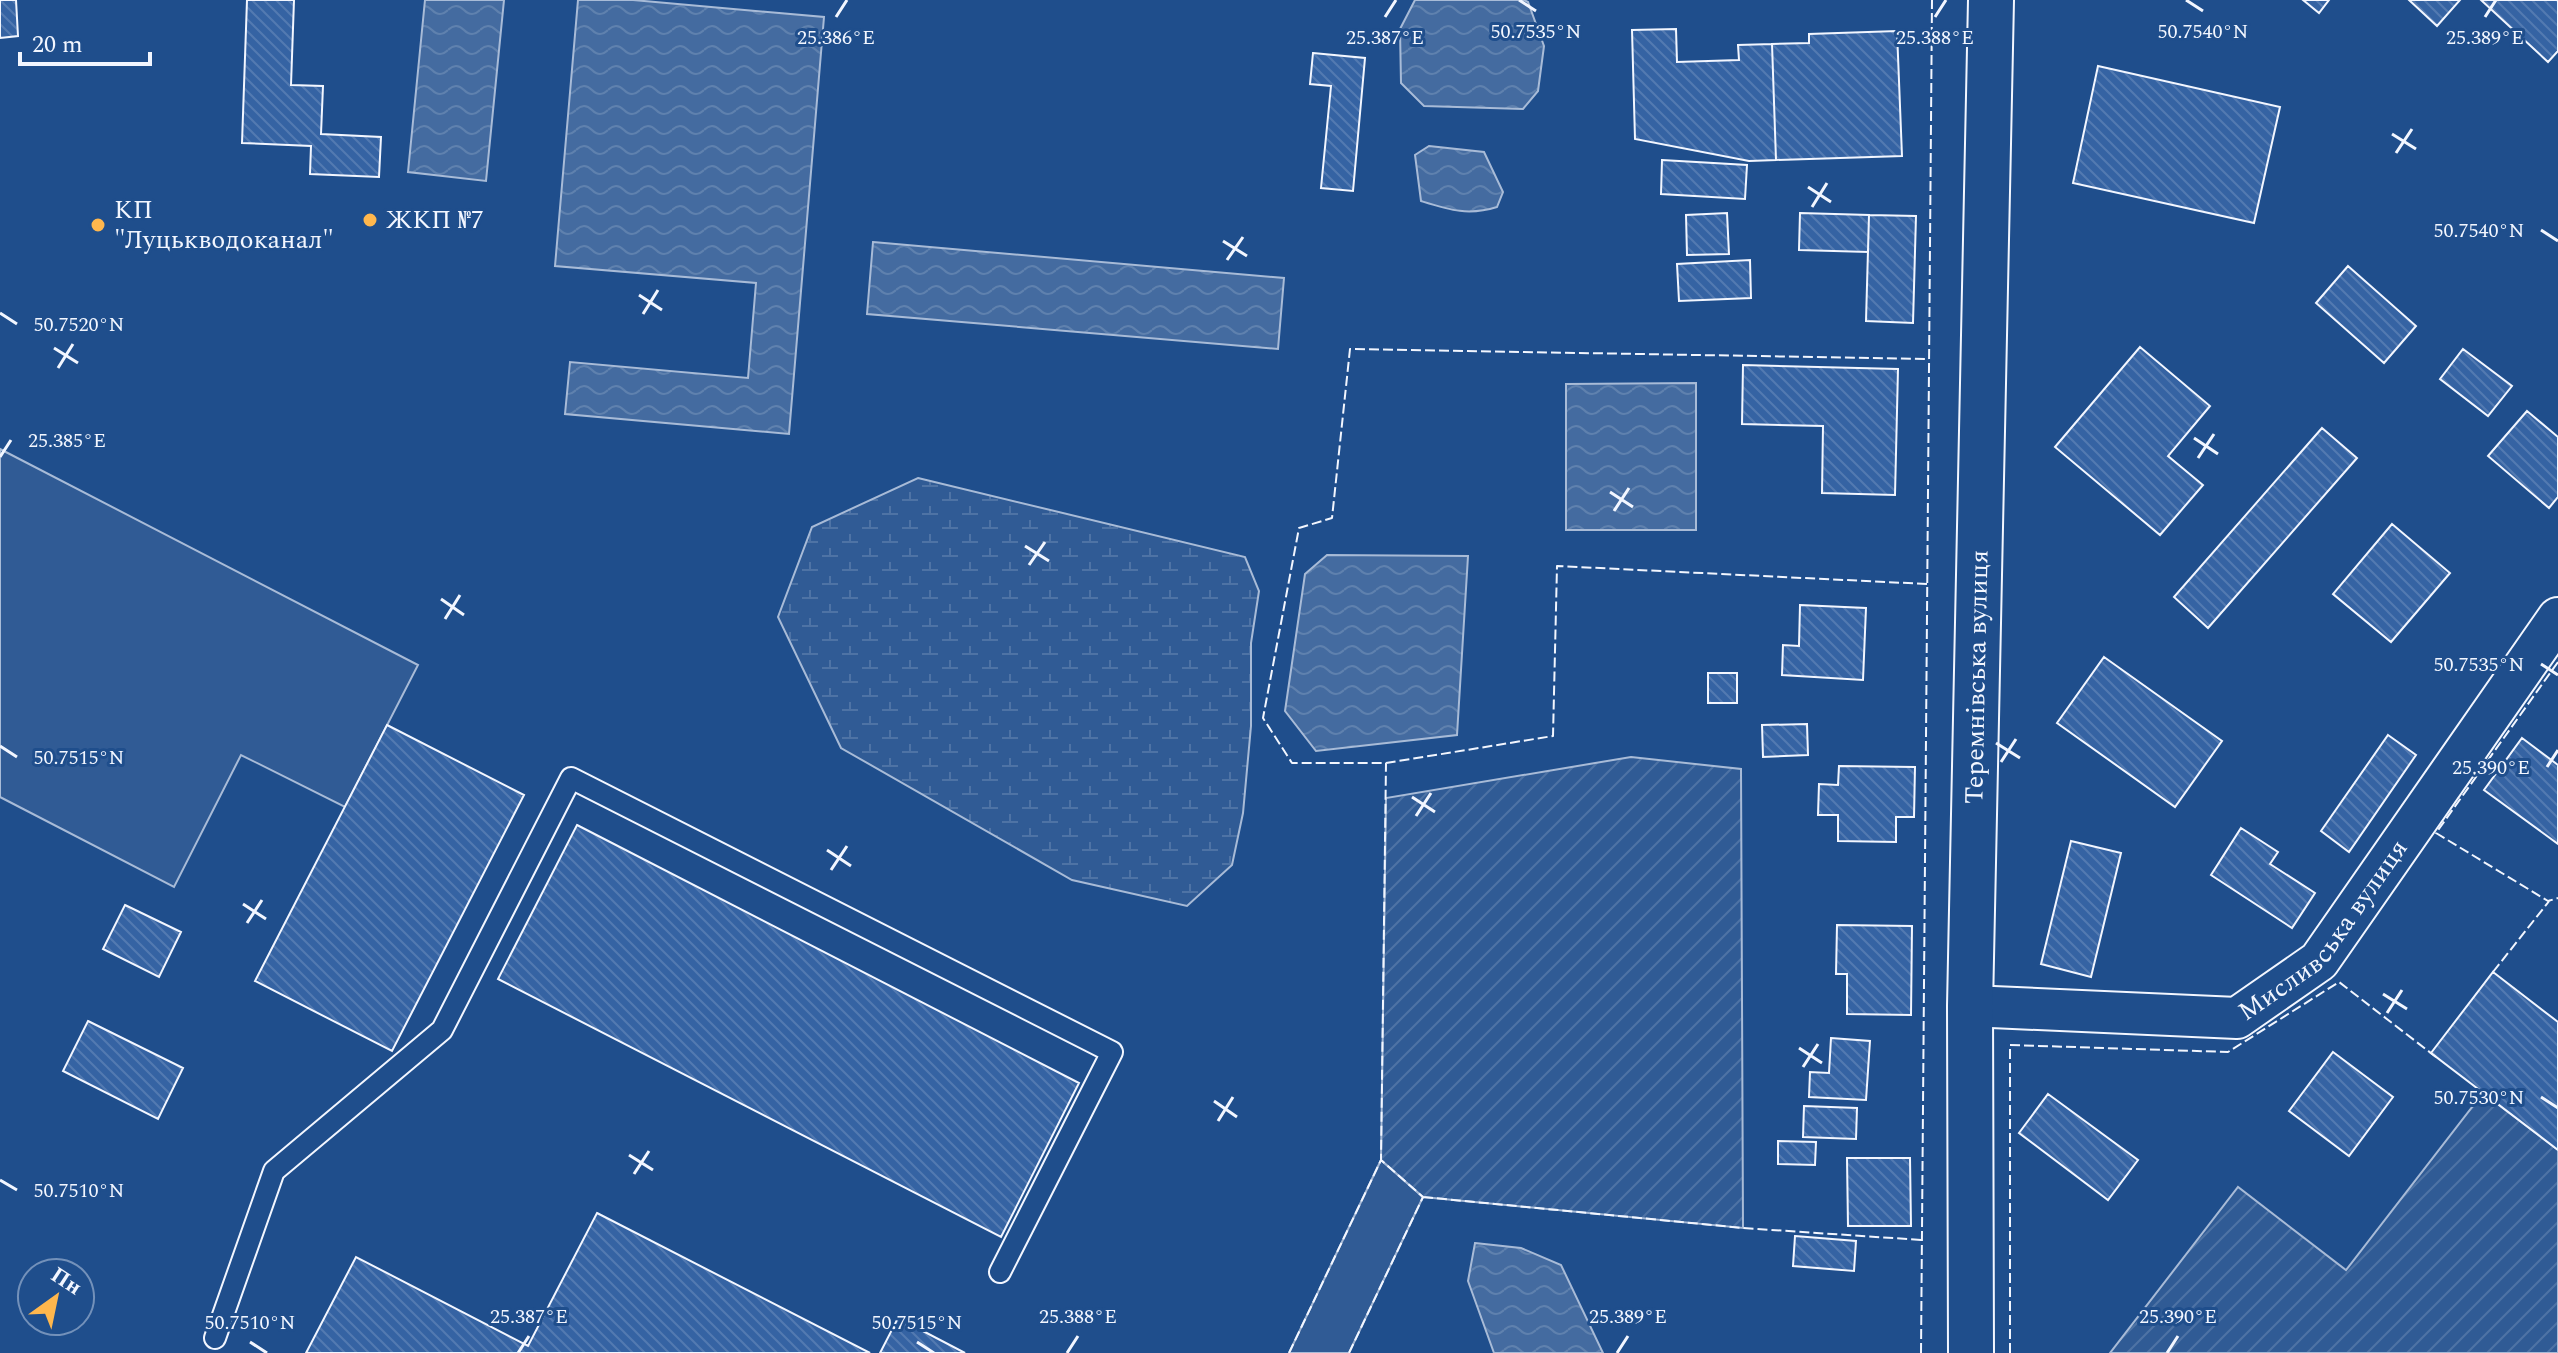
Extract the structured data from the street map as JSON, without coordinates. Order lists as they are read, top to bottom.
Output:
{
  "streets": {
    "street": ["Теремнівська вулиця", "Мисливська вулиця"]
  },
  "crossings": [
    ["Теремнівська вулиця", "Мисливська вулиця"]
  ],
  "places": ["ЖКП №7", "КП \"Луцькводоканал\""],
  "scale_bar": "20 m",
  "north": "top right",
  "coordinates": [
    "50.7535°N",
    "50.7540°N",
    "25.388°E",
    "25.389°E",
    "25.386°E",
    "25.387°E",
    "50.7520°N",
    "25.385°E",
    "50.7515°N",
    "25.390°E",
    "50.7530°N",
    "50.7510°N"
  ]
}
